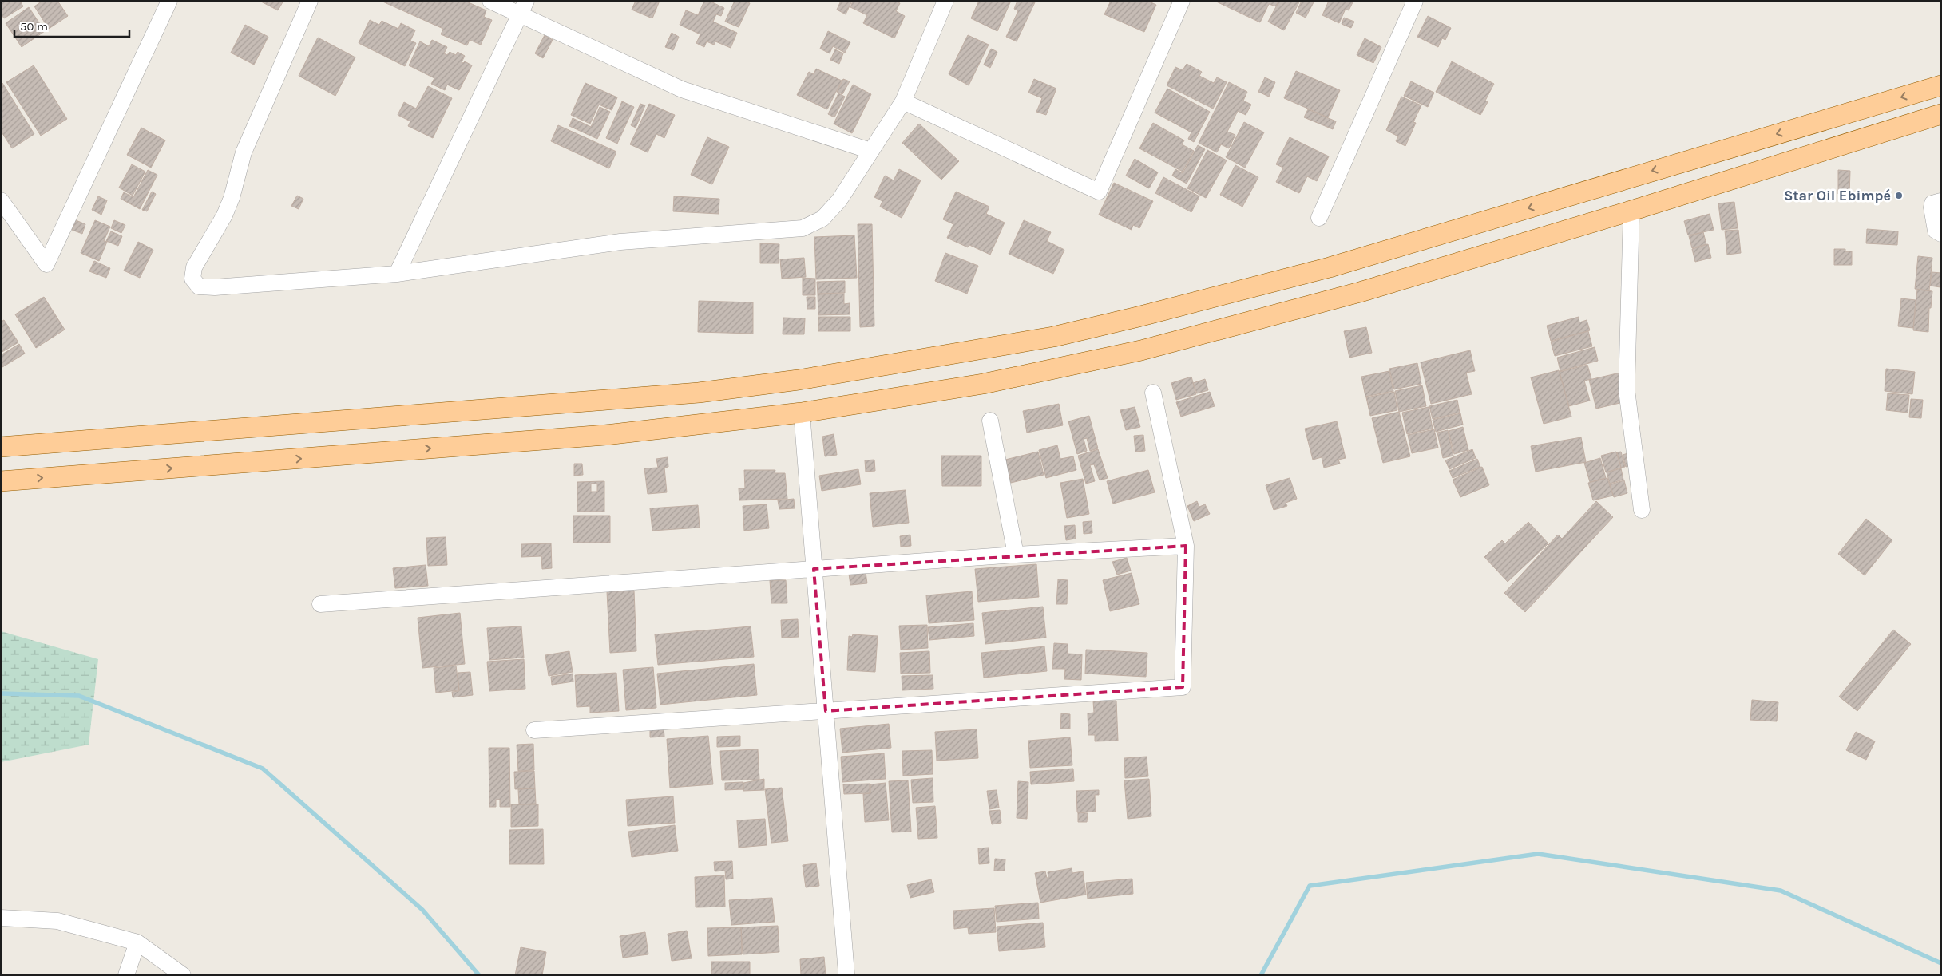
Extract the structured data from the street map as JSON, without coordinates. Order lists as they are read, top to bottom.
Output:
{
  "places": ["Star Oil Ebimpé"],
  "scale_bar": "50 m"
}
